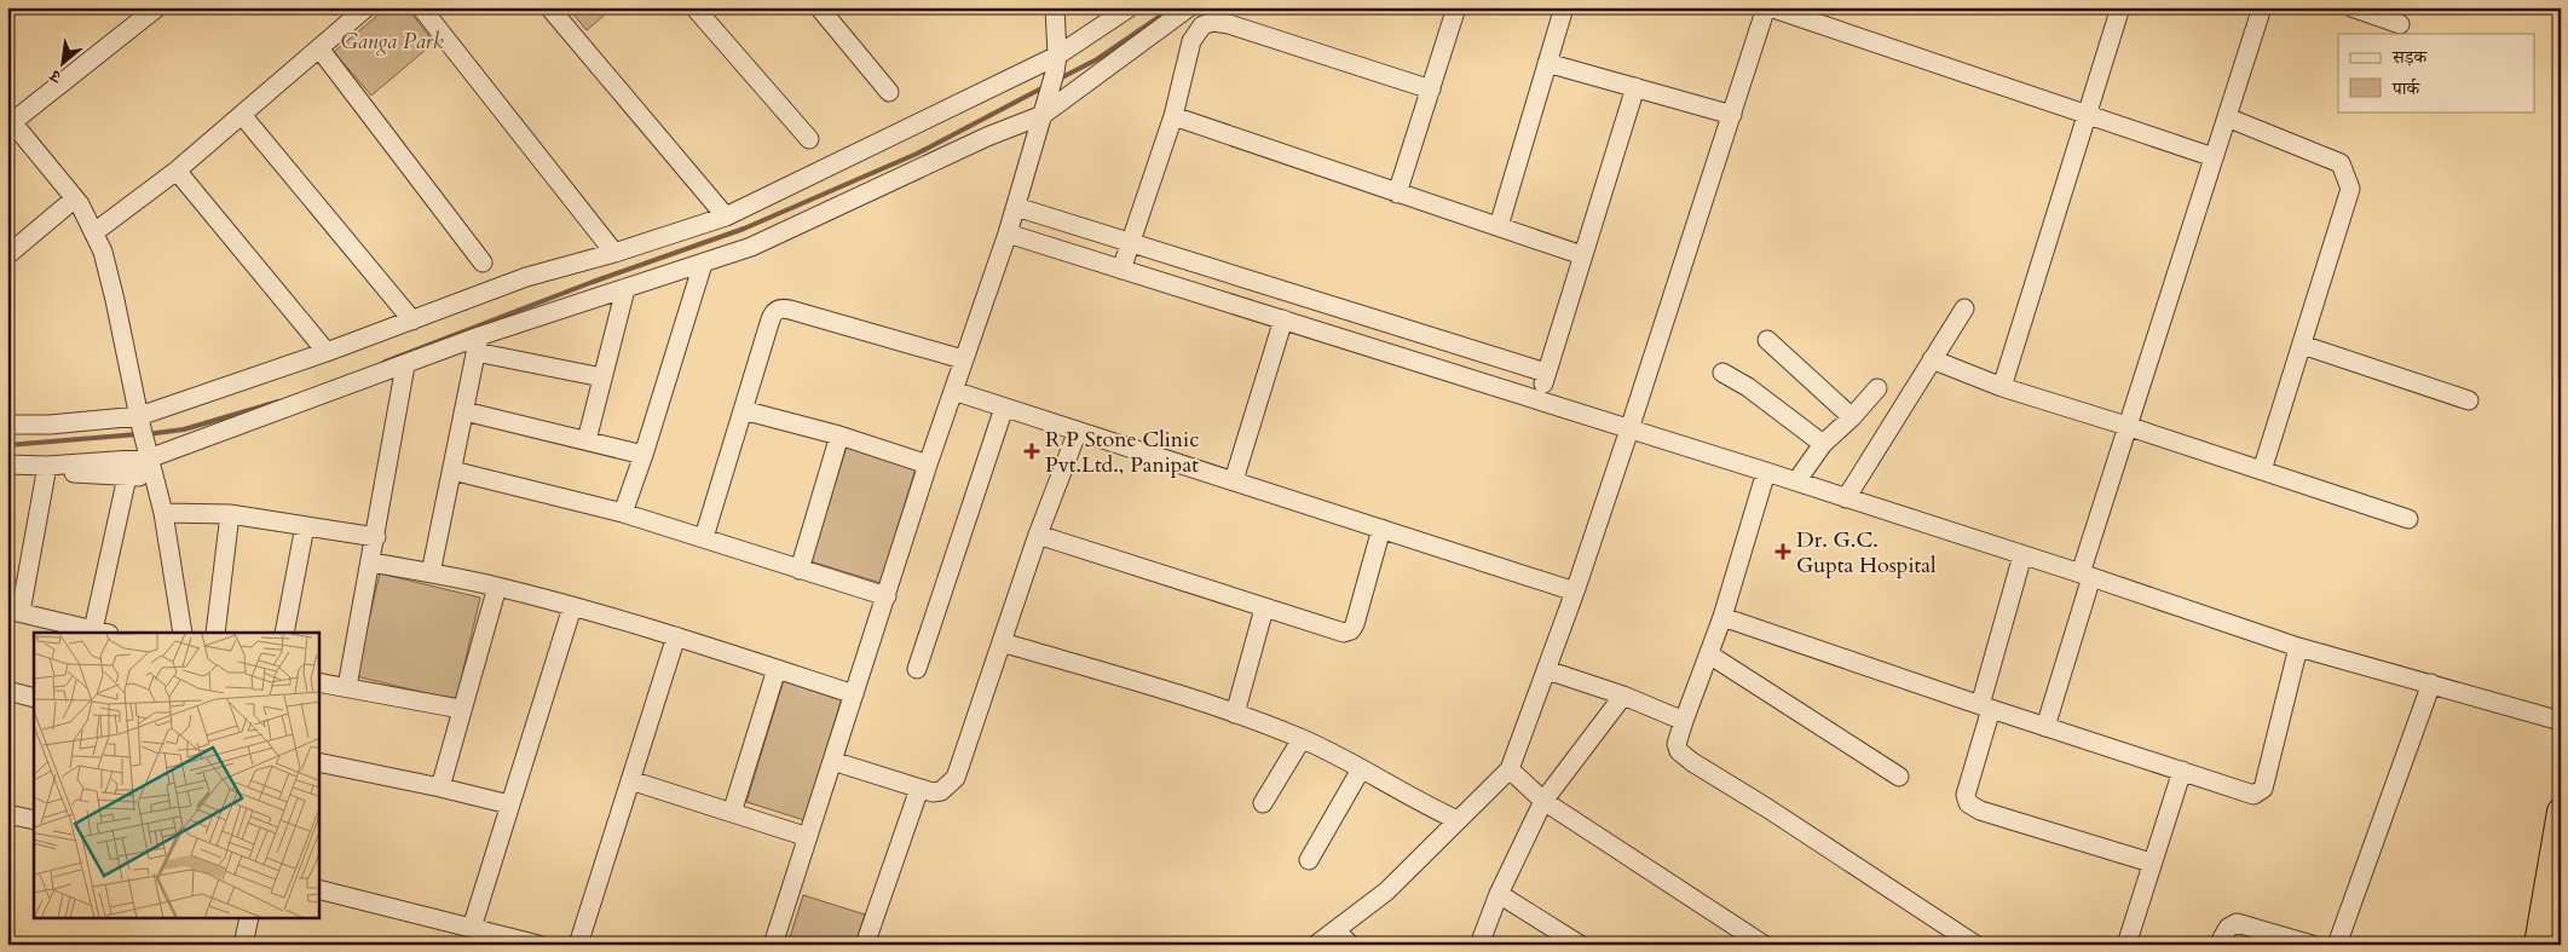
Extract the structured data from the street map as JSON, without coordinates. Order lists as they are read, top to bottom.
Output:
{
  "parks": ["Ganga Park"],
  "places": {
    "health": ["R P Stone Clinic Pvt.Ltd., Panipat", "Dr. G.C. Gupta Hospital"]
  },
  "legend": ["सड़क", "पार्क"],
  "north": "bottom left"
}
